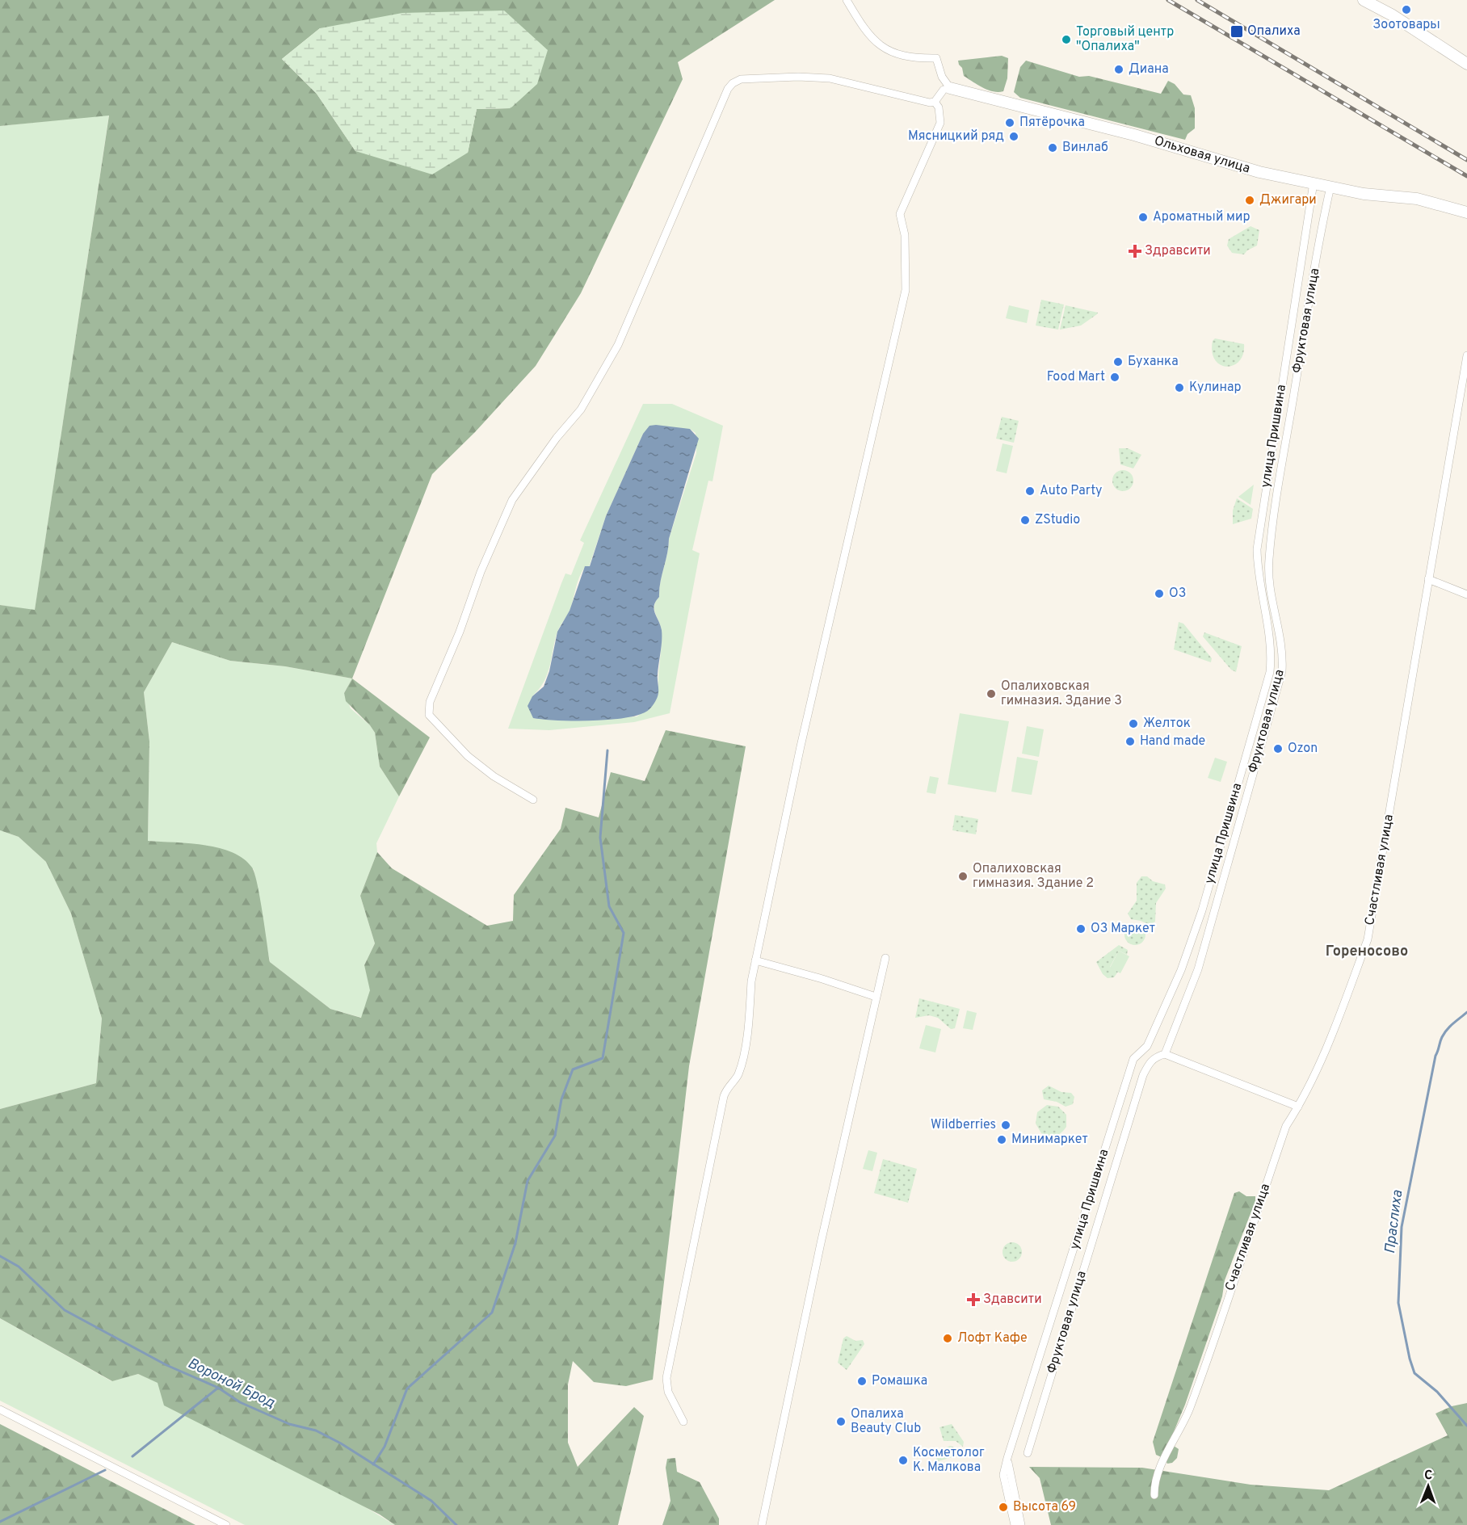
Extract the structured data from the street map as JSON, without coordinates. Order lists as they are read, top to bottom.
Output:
{
  "streets": {
    "street": [
      "Ольховая улица",
      "Фруктовая улица",
      "улица Пришвина",
      "Счастливая улица"
    ]
  },
  "crossings": [
    ["Ольховая улица", "Фруктовая улица"],
    ["Ольховая улица", "улица Пришвина"]
  ],
  "districts": ["Гореносово"],
  "water": ["Праслиха", "Вороной Брод"],
  "places": {
    "other": [
      "Зоотовары",
      "Торговый центр \"Опалиха\"",
      "Диана",
      "Пятёрочка",
      "Мясницкий ряд",
      "Винлаб",
      "Джигари",
      "Ароматный мир",
      "Буханка",
      "Food Mart",
      "Кулинар",
      "Auto Party",
      "ZStudio",
      "О3",
      "Опалиховская гимназия. Здание 3",
      "Желток",
      "Hand made",
      "Ozon",
      "Опалиховская гимназия. Здание 2",
      "О3 Маркет",
      "Wildberries",
      "Минимаркет",
      "Лофт Кафе",
      "Ромашка",
      "Опалиха Beauty Club",
      "Косметолог К. Малкова",
      "Высота 69"
    ],
    "transit": ["Опалиха"],
    "health": ["Здравсити", "Здавсити"]
  },
  "north": "top"
}
